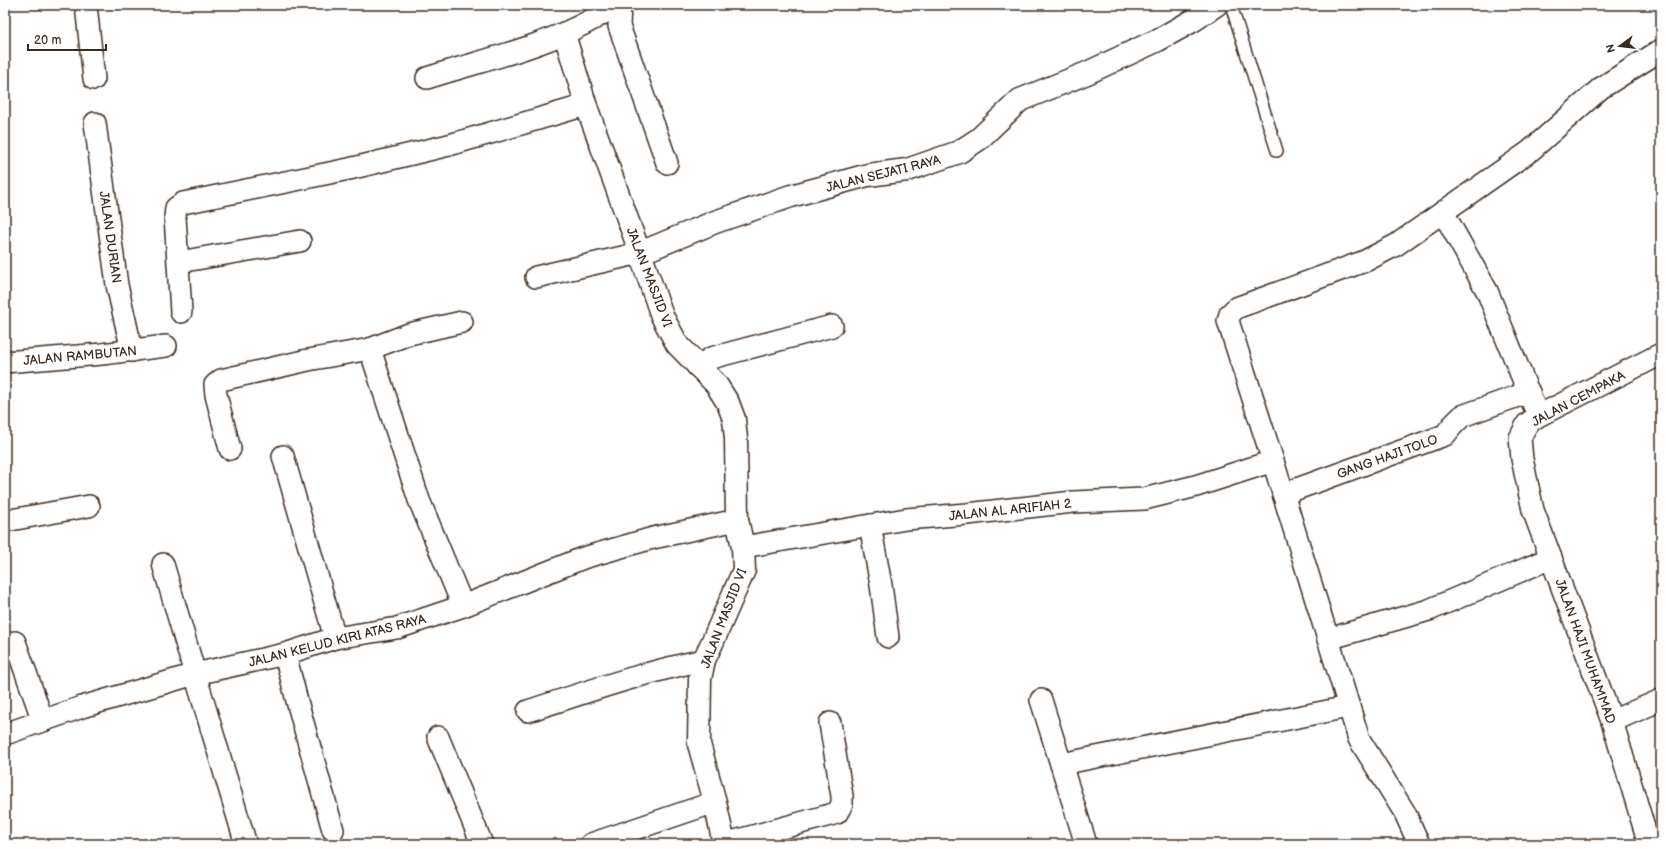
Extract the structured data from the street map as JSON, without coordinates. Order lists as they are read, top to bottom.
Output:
{
  "streets": {
    "street": [
      "JALAN SEJATI RAYA",
      "JALAN DURIAN",
      "JALAN MASJID VI",
      "JALAN RAMBUTAN",
      "JALAN CEMPAKA",
      "GANG HAJI TOLO",
      "JALAN AL ARIFIAH 2",
      "JALAN KELUD KIRI ATAS RAYA",
      "JALAN HAJI MUHAMMAD"
    ]
  },
  "crossings": [
    ["JALAN SEJATI RAYA", "JALAN MASJID VI"],
    ["JALAN DURIAN", "JALAN RAMBUTAN"],
    ["JALAN MASJID VI", "JALAN AL ARIFIAH 2"],
    ["JALAN MASJID VI", "JALAN KELUD KIRI ATAS RAYA"],
    ["JALAN CEMPAKA", "JALAN HAJI MUHAMMAD"]
  ],
  "scale_bar": "20 m",
  "north": "left"
}
